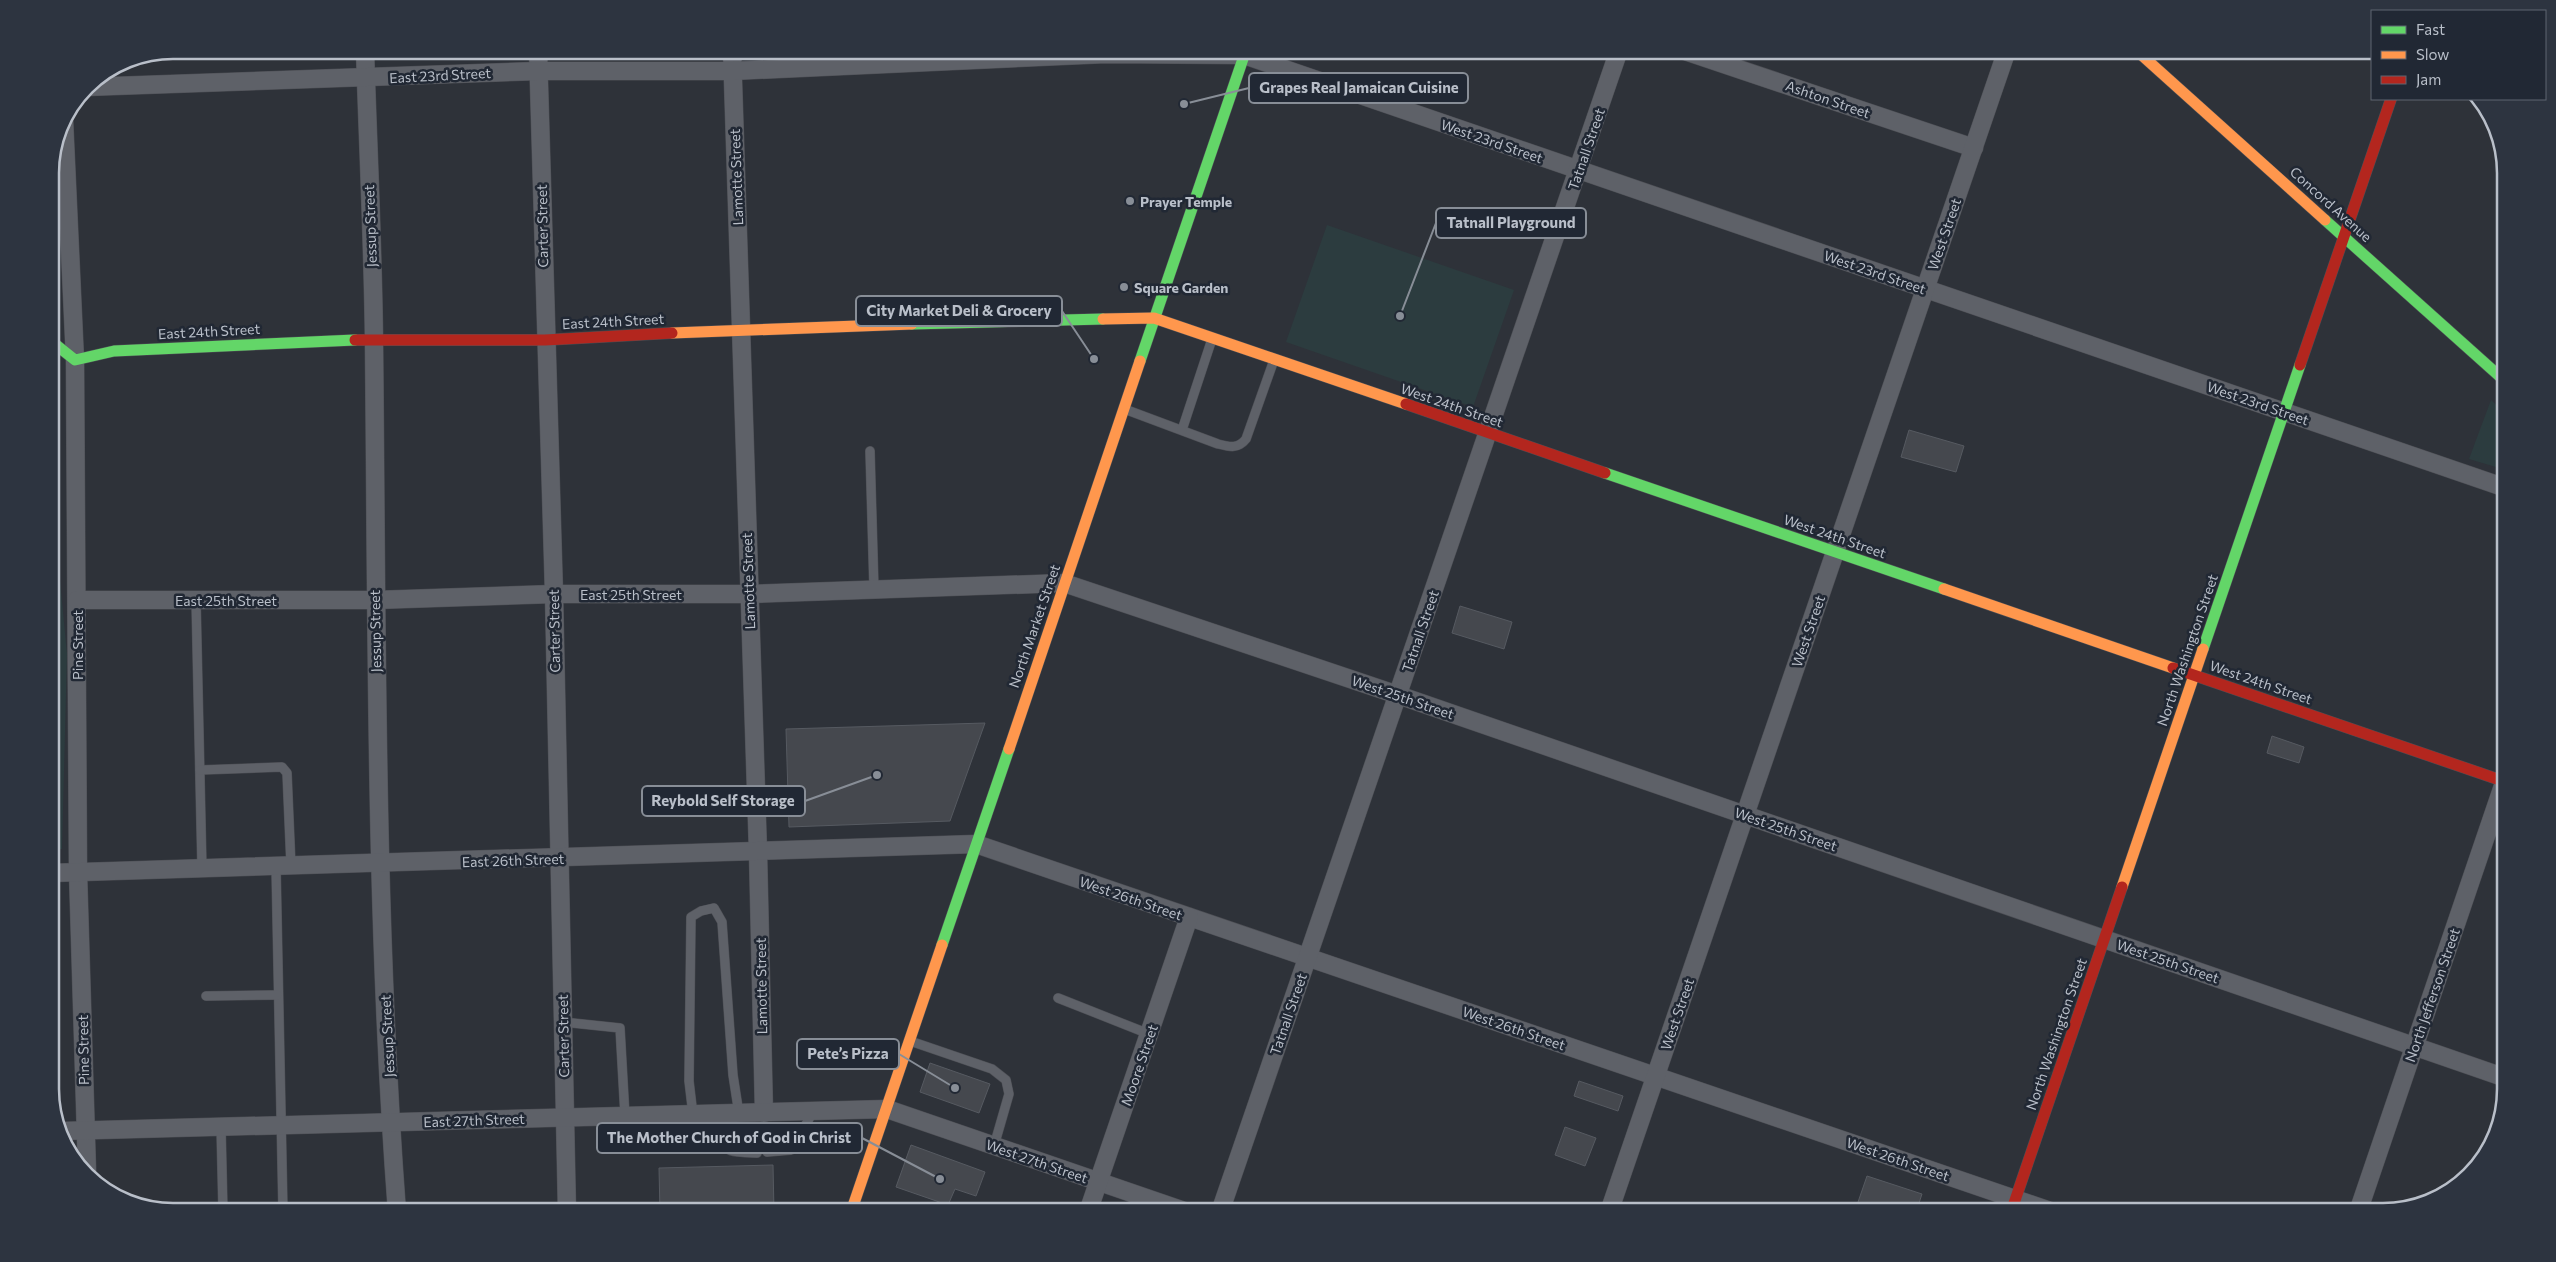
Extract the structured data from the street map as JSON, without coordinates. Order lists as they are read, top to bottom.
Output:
{
  "streets": {
    "main road": [
      "Concord Avenue",
      "East 24th Street",
      "West 24th Street",
      "North Market Street",
      "North Washington Street"
    ],
    "street": [
      "East 23rd Street",
      "Ashton Street",
      "West 23rd Street",
      "Tatnall Street",
      "Lamotte Street",
      "Jessup Street",
      "Carter Street",
      "West Street",
      "East 25th Street",
      "Pine Street",
      "West 25th Street",
      "East 26th Street",
      "West 26th Street",
      "North Jefferson Street",
      "Moore Street",
      "East 27th Street",
      "West 27th Street"
    ]
  },
  "crossings": [
    ["East 23rd Street", "Lamotte Street"],
    ["East 23rd Street", "Jessup Street"],
    ["East 23rd Street", "Carter Street"],
    ["Ashton Street", "West Street"],
    ["West 23rd Street", "Tatnall Street"],
    ["West 23rd Street", "West Street"],
    ["West 23rd Street", "North Washington Street"],
    ["Tatnall Street", "West 24th Street"],
    ["Tatnall Street", "West 25th Street"],
    ["Tatnall Street", "West 26th Street"],
    ["Lamotte Street", "East 24th Street"],
    ["Lamotte Street", "East 25th Street"],
    ["Lamotte Street", "East 26th Street"],
    ["Lamotte Street", "East 27th Street"],
    ["Concord Avenue", "North Washington Street"],
    ["Jessup Street", "East 24th Street"],
    ["Jessup Street", "East 25th Street"],
    ["Jessup Street", "East 26th Street"],
    ["Jessup Street", "East 27th Street"],
    ["Carter Street", "East 24th Street"],
    ["Carter Street", "East 25th Street"],
    ["Carter Street", "East 26th Street"],
    ["Carter Street", "East 27th Street"],
    ["West Street", "West 24th Street"],
    ["West Street", "West 25th Street"],
    ["West Street", "West 26th Street"],
    ["East 24th Street", "West 24th Street"],
    ["East 24th Street", "North Market Street"],
    ["East 24th Street", "Pine Street"],
    ["West 24th Street", "North Market Street"],
    ["West 24th Street", "North Washington Street"],
    ["East 25th Street", "North Market Street"],
    ["East 25th Street", "Pine Street"],
    ["East 25th Street", "West 25th Street"],
    ["North Market Street", "West 25th Street"],
    ["North Market Street", "East 26th Street"],
    ["North Market Street", "West 26th Street"],
    ["North Market Street", "East 27th Street"],
    ["North Market Street", "West 27th Street"],
    ["Pine Street", "East 26th Street"],
    ["Pine Street", "East 27th Street"],
    ["North Washington Street", "West 25th Street"],
    ["West 25th Street", "North Jefferson Street"],
    ["East 26th Street", "West 26th Street"],
    ["West 26th Street", "Moore Street"],
    ["Moore Street", "West 27th Street"],
    ["East 27th Street", "West 27th Street"]
  ],
  "places": [
    "Grapes Real Jamaican Cuisine",
    "Prayer Temple",
    "Square Garden",
    "Tatnall Playground",
    "City Market Deli & Grocery",
    "Reybold Self Storage",
    "Pete’s Pizza",
    "The Mother Church of God in Christ"
  ],
  "legend": ["Fast", "Slow", "Jam"]
}
